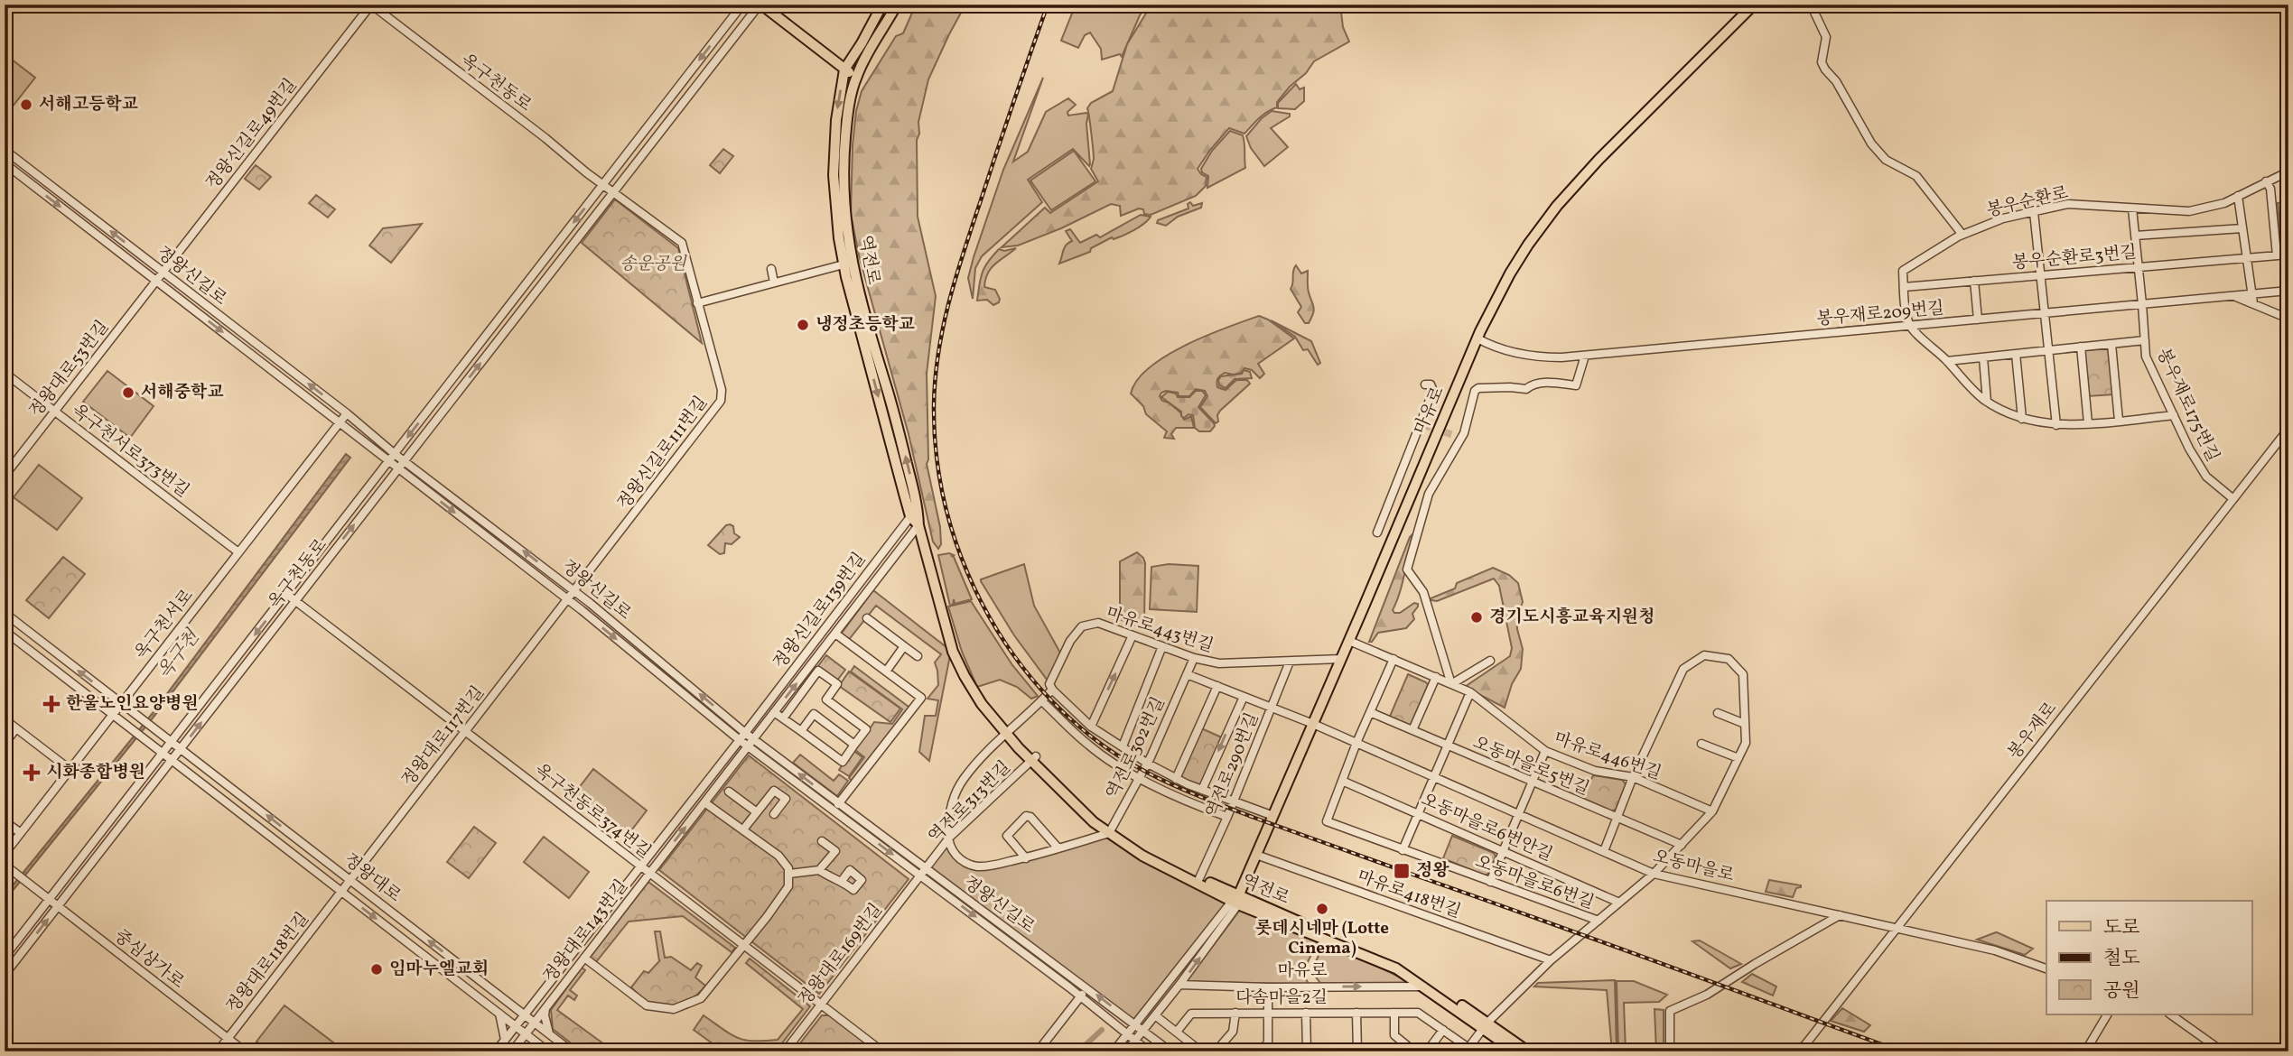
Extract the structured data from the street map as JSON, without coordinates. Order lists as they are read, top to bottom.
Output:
{
  "streets": {
    "main road": ["역전로", "마유로"],
    "street": [
      "옥구천동로",
      "정왕신길로49번길",
      "봉우순환로",
      "봉우순환로3번길",
      "정왕신길로",
      "봉우재로209번길",
      "정왕대로53번길",
      "봉우재로175번길",
      "옥구천서로373번길",
      "정왕신길로111번길",
      "정왕신길로139번길",
      "옥구천서로",
      "마유로443번길",
      "봉우재로",
      "정왕대로117번길",
      "역전로302번길",
      "마유로446번길",
      "역전로290번길",
      "오동마을로5번길",
      "역전로313번길",
      "옥구천동로374번길",
      "오동마을로6번안길",
      "오동마을로",
      "정왕대로",
      "오동마을로6번길",
      "마유로418번길",
      "정왕대로143번길",
      "정왕대로169번길",
      "중심상가로",
      "정왕대로118번길",
      "다솜마을2길"
    ]
  },
  "crossings": [
    ["옥구천동로", "정왕신길로49번길"],
    ["옥구천동로", "정왕신길로"],
    ["옥구천동로", "정왕신길로111번길"],
    ["옥구천동로", "옥구천동로374번길"],
    ["옥구천동로", "정왕대로"],
    ["옥구천동로", "중심상가로"],
    ["정왕신길로49번길", "정왕신길로"],
    ["정왕신길로49번길", "정왕대로53번길"],
    ["봉우순환로", "봉우순환로3번길"],
    ["봉우순환로", "봉우재로175번길"],
    ["봉우순환로3번길", "봉우재로175번길"],
    ["역전로", "마유로"],
    ["역전로", "정왕신길로111번길"],
    ["역전로", "정왕신길로139번길"],
    ["역전로", "역전로302번길"],
    ["역전로", "역전로290번길"],
    ["역전로", "역전로313번길"],
    ["정왕신길로", "정왕대로53번길"],
    ["정왕신길로", "마유로"],
    ["정왕신길로", "정왕신길로111번길"],
    ["정왕신길로", "정왕신길로139번길"],
    ["정왕신길로", "옥구천서로"],
    ["정왕신길로", "정왕대로117번길"],
    ["정왕신길로", "역전로313번길"],
    ["정왕신길로", "정왕대로143번길"],
    ["정왕신길로", "정왕대로169번길"],
    ["봉우재로209번길", "봉우재로175번길"],
    ["봉우재로209번길", "마유로"],
    ["정왕대로53번길", "옥구천서로373번길"],
    ["봉우재로175번길", "봉우재로"],
    ["마유로", "마유로443번길"],
    ["마유로", "마유로446번길"],
    ["마유로", "오동마을로"],
    ["마유로", "마유로418번길"],
    ["옥구천서로373번길", "옥구천서로"],
    ["정왕신길로111번길", "정왕대로117번길"],
    ["정왕신길로139번길", "정왕대로143번길"],
    ["옥구천서로", "정왕대로"],
    ["마유로443번길", "역전로302번길"],
    ["마유로443번길", "역전로290번길"],
    ["봉우재로", "오동마을로"],
    ["정왕대로117번길", "옥구천동로374번길"],
    ["정왕대로117번길", "정왕대로"],
    ["정왕대로117번길", "정왕대로118번길"],
    ["역전로290번길", "오동마을로"],
    ["역전로313번길", "정왕대로169번길"],
    ["옥구천동로374번길", "정왕대로143번길"],
    ["옥구천동로374번길", "정왕대로169번길"],
    ["오동마을로6번안길", "오동마을로6번길"],
    ["오동마을로", "오동마을로6번길"],
    ["정왕대로", "정왕대로143번길"],
    ["정왕대로", "정왕대로118번길"],
    ["중심상가로", "정왕대로118번길"]
  ],
  "water": ["옥구천"],
  "parks": ["송운공원"],
  "places": {
    "other": [
      "서해고등학교",
      "냉정초등학교",
      "서해중학교",
      "경기도시흥교육지원청",
      "롯데시네마 (Lotte Cinema)",
      "임마누엘교회"
    ],
    "health": ["한울노인요양병원", "시화종합병원"],
    "transit": ["정왕"]
  },
  "legend": ["도로", "철도", "공원"]
}
